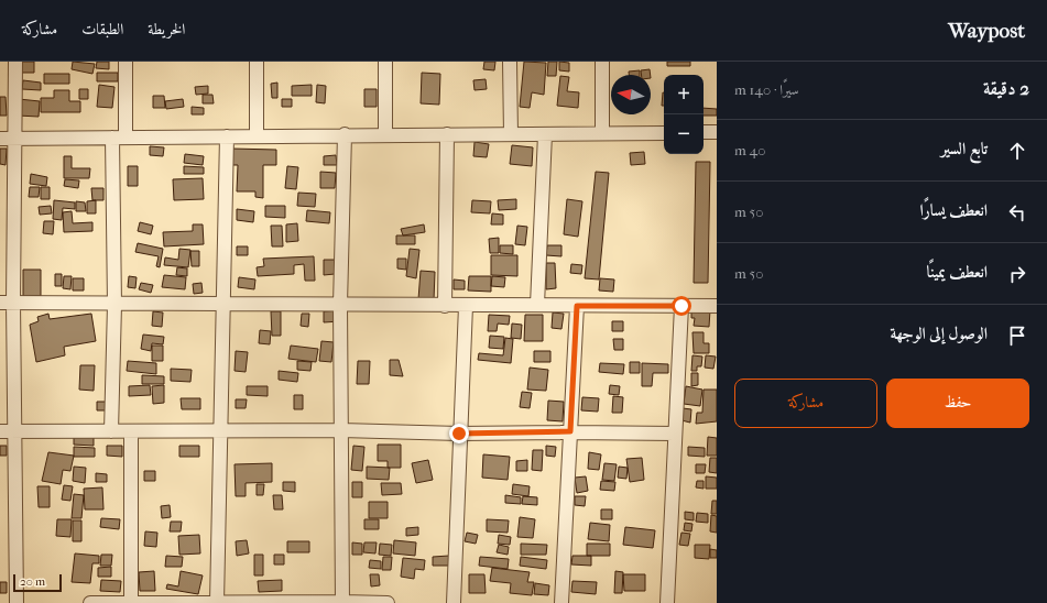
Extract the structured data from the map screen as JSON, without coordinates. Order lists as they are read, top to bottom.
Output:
{
  "scale_bar": "20 m",
  "north": "left",
  "page": {
    "header": "Waypost",
    "nav": ["الخريطة", "الطبقات", "مشاركة"],
    "heading": ["2 دقيقة", "سيرًا · 140 m"],
    "map_buttons": ["+", "−"],
    "list": [
      ["تابع السير", "40 m"],
      ["انعطف يسارًا", "50 m"],
      ["انعطف يمينًا", "50 m"],
      "الوصول إلى الوجهة"
    ],
    "buttons": ["حفظ", "مشاركة"],
    "scale": "20 m"
  }
}
